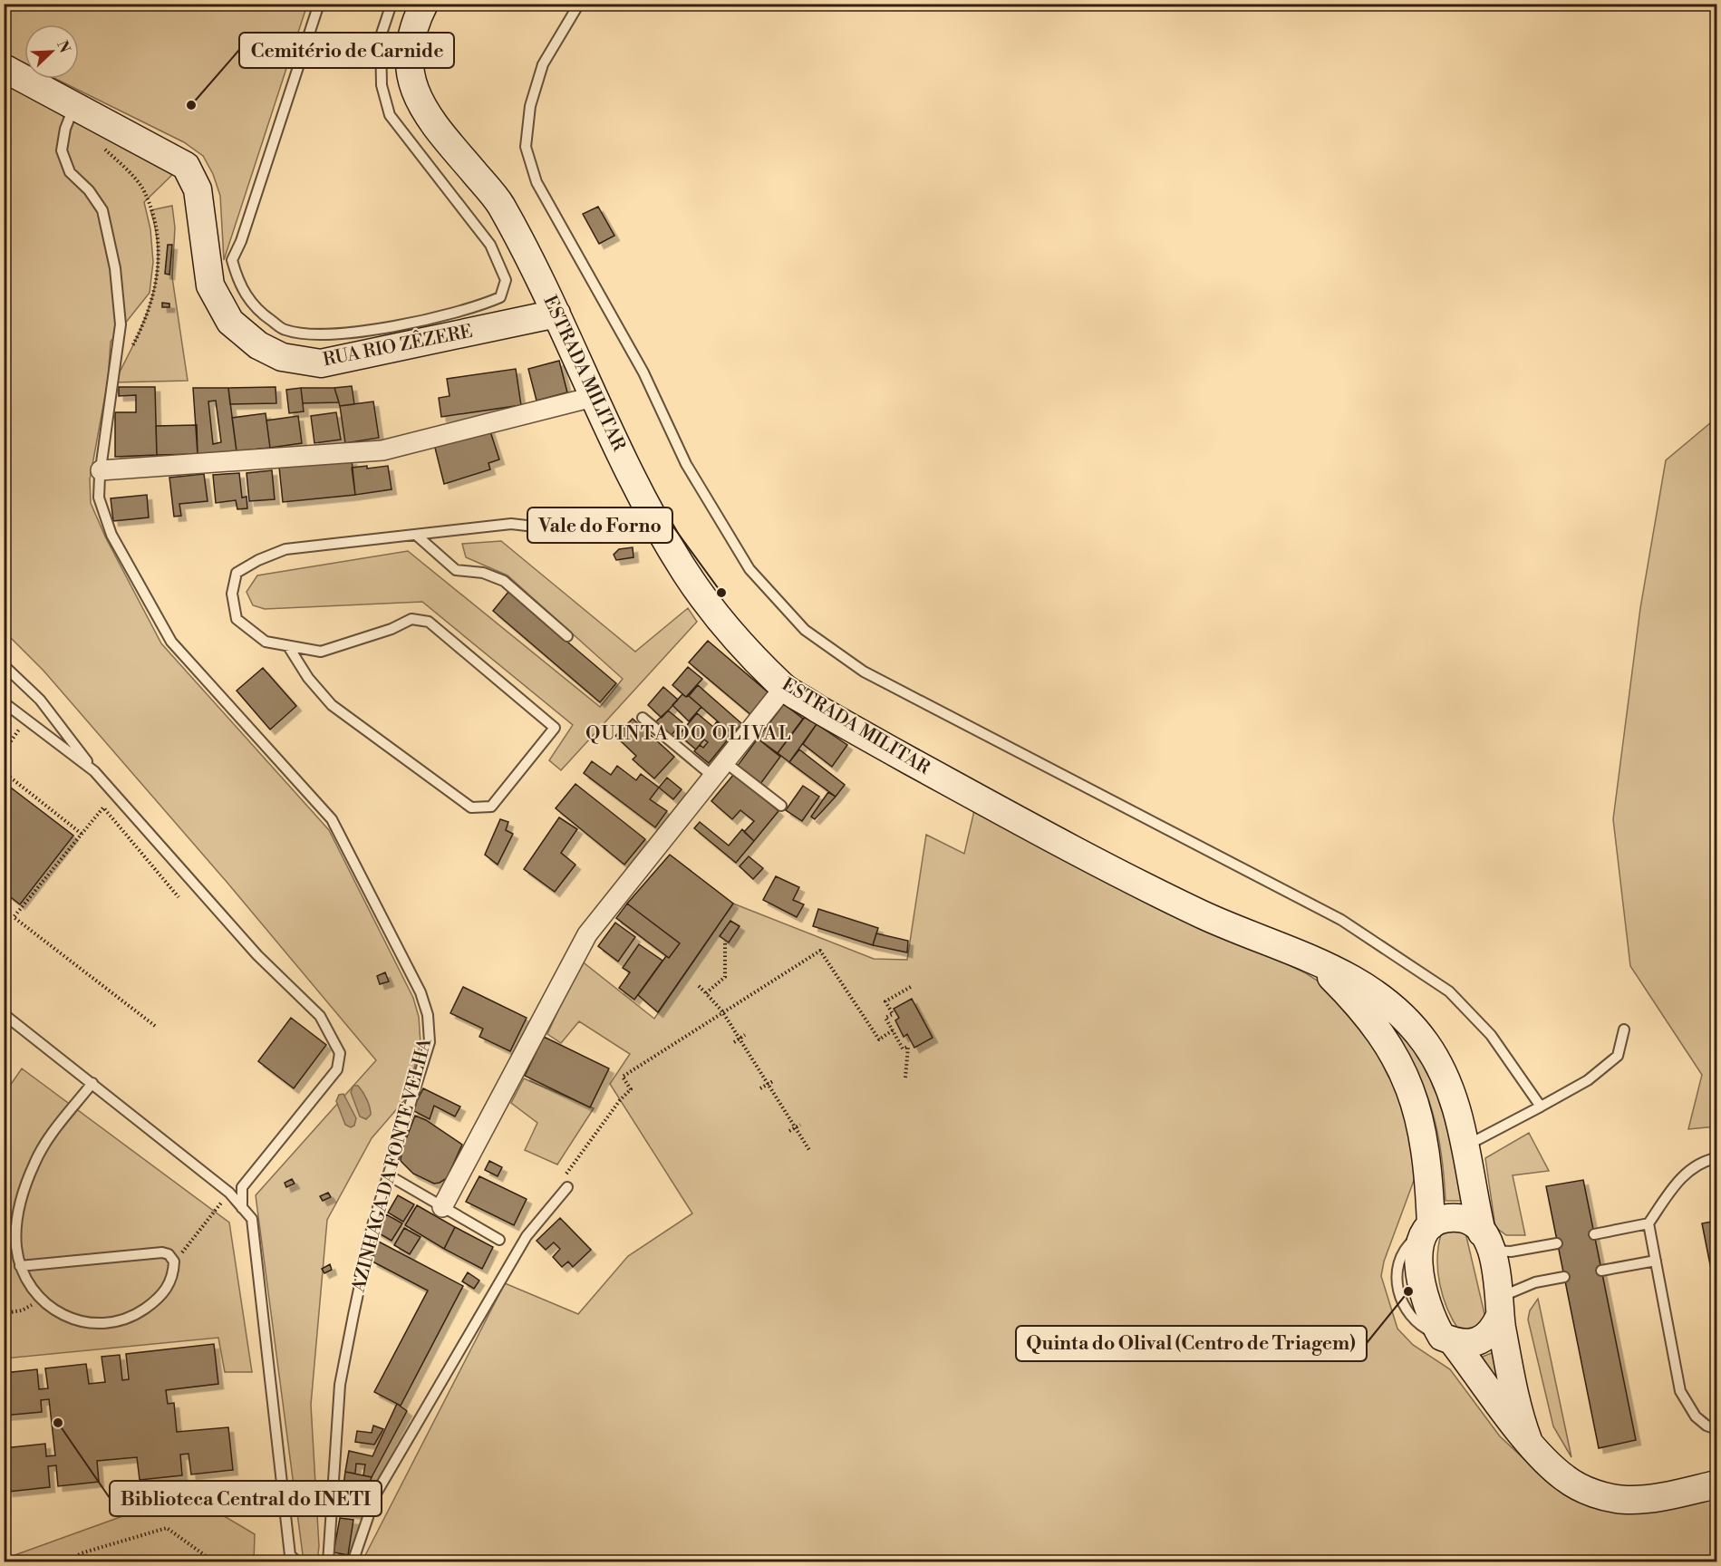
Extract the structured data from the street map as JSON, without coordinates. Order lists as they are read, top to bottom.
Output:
{
  "streets": {
    "street": ["RUA RIO ZÊZERE", "ESTRADA MILITAR"],
    "lane": ["AZINHAGA DA FONTE VELHA"]
  },
  "crossings": [
    ["RUA RIO ZÊZERE", "ESTRADA MILITAR"],
    ["RUA RIO ZÊZERE", "AZINHAGA DA FONTE VELHA"]
  ],
  "districts": ["QUINTA DO OLIVAL"],
  "places": [
    "Cemitério de Carnide",
    "Vale do Forno",
    "Quinta do Olival (Centro de Triagem)",
    "Biblioteca Central do INETI"
  ],
  "north": "top right"
}
